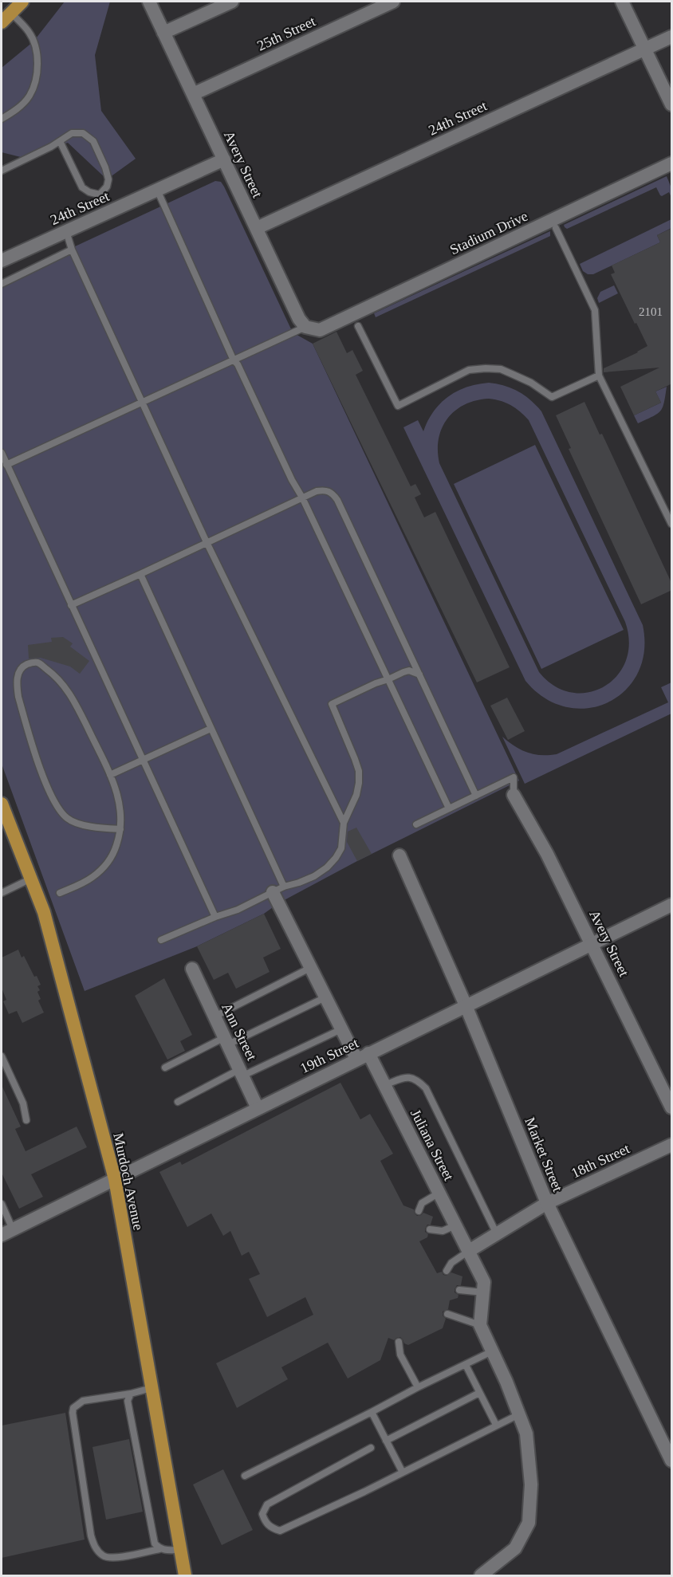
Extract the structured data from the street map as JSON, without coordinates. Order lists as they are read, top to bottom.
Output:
{
  "streets": {
    "main road": ["Murdoch Avenue"],
    "street": [
      "25th Street",
      "24th Street",
      "Avery Street",
      "Stadium Drive",
      "Ann Street",
      "19th Street",
      "Juliana Street",
      "Market Street",
      "18th Street"
    ]
  },
  "crossings": [
    ["25th Street", "Avery Street"],
    ["24th Street", "Avery Street"],
    ["Avery Street", "Stadium Drive"],
    ["Avery Street", "19th Street"],
    ["Ann Street", "19th Street"],
    ["19th Street", "Juliana Street"],
    ["19th Street", "Market Street"],
    ["19th Street", "Murdoch Avenue"],
    ["Juliana Street", "18th Street"],
    ["Market Street", "18th Street"]
  ],
  "house_numbers": ["2101"]
}
